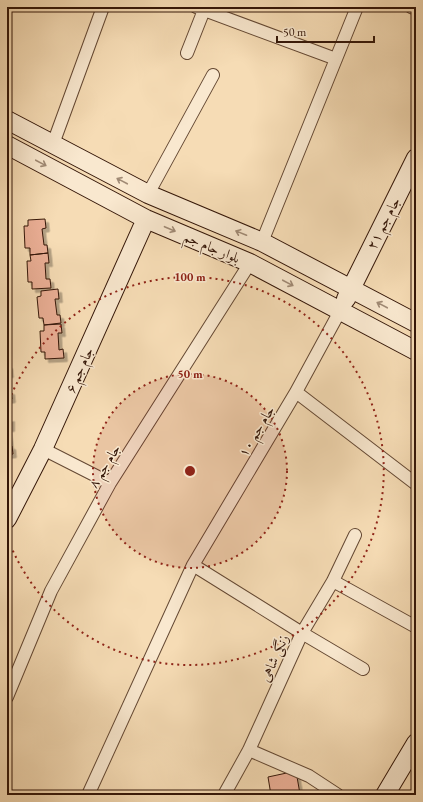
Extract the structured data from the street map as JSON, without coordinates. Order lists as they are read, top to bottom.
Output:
{
  "streets": {
    "main road": ["جام جم ۲۱", "بلوار جام جم", "جام جم ۶"],
    "street": ["جام جم ۱۰", "جام جم ۸", "زنگی شاهی"]
  },
  "crossings": [
    ["جام جم ۲۱", "بلوار جام جم"],
    ["جام جم ۲۱", "جام جم ۱۰"],
    ["بلوار جام جم", "جام جم ۶"],
    ["بلوار جام جم", "جام جم ۱۰"],
    ["بلوار جام جم", "جام جم ۸"]
  ],
  "scale_bar": "50 m",
  "rings": ["100 m", "50 m"]
}
